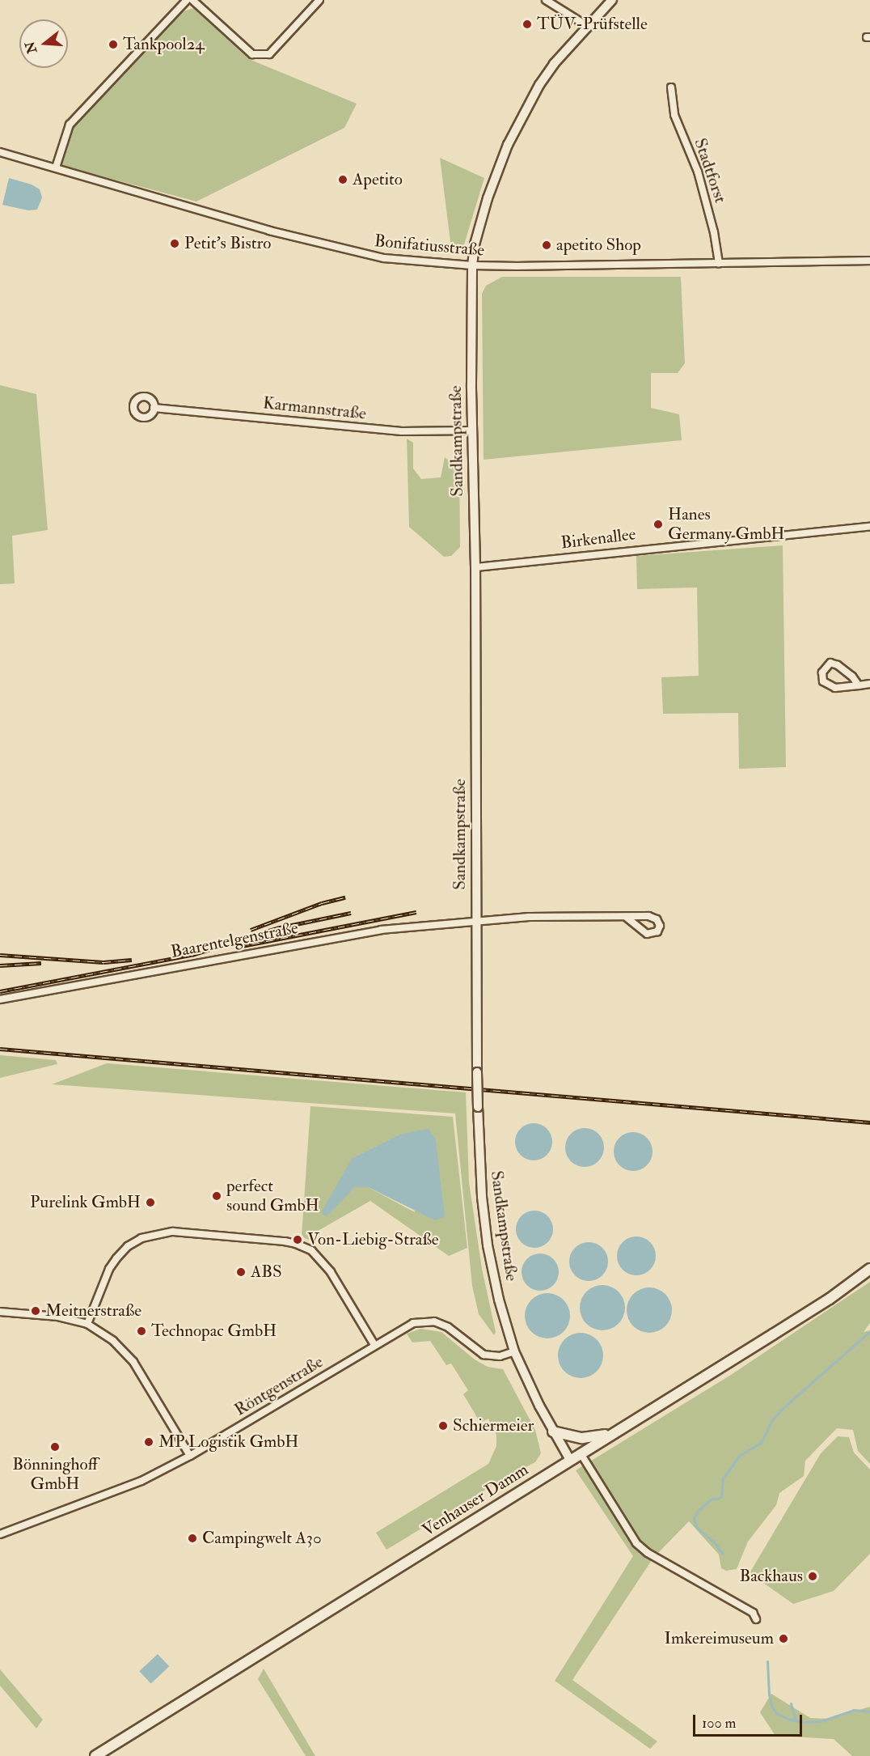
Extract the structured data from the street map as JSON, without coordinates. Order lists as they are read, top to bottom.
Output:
{
  "streets": {
    "main road": ["Venhauser Damm"],
    "street": [
      "Stadtforst",
      "Bonifatiusstraße",
      "Karmannstraße",
      "Sandkampstraße",
      "Birkenallee",
      "Baarentelgenstraße",
      "Röntgenstraße"
    ]
  },
  "crossings": [
    ["Stadtforst", "Bonifatiusstraße"],
    ["Bonifatiusstraße", "Sandkampstraße"],
    ["Karmannstraße", "Sandkampstraße"],
    ["Sandkampstraße", "Birkenallee"],
    ["Sandkampstraße", "Baarentelgenstraße"],
    ["Sandkampstraße", "Röntgenstraße"],
    ["Sandkampstraße", "Venhauser Damm"]
  ],
  "places": [
    "TÜV-Prüfstelle",
    "Tankpool24",
    "Apetito",
    "Petit's Bistro",
    "apetito Shop",
    "Hanes Germany GmbH",
    "perfect sound GmbH",
    "Purelink GmbH",
    "Von-Liebig-Straße",
    "ABS",
    "Meitnerstraße",
    "Technopac GmbH",
    "Schiermeier",
    "MP Logistik GmbH",
    "Bönninghoff GmbH",
    "Campingwelt A30",
    "Backhaus",
    "Imkereimuseum"
  ],
  "scale_bar": "100 m",
  "north": "left"
}
